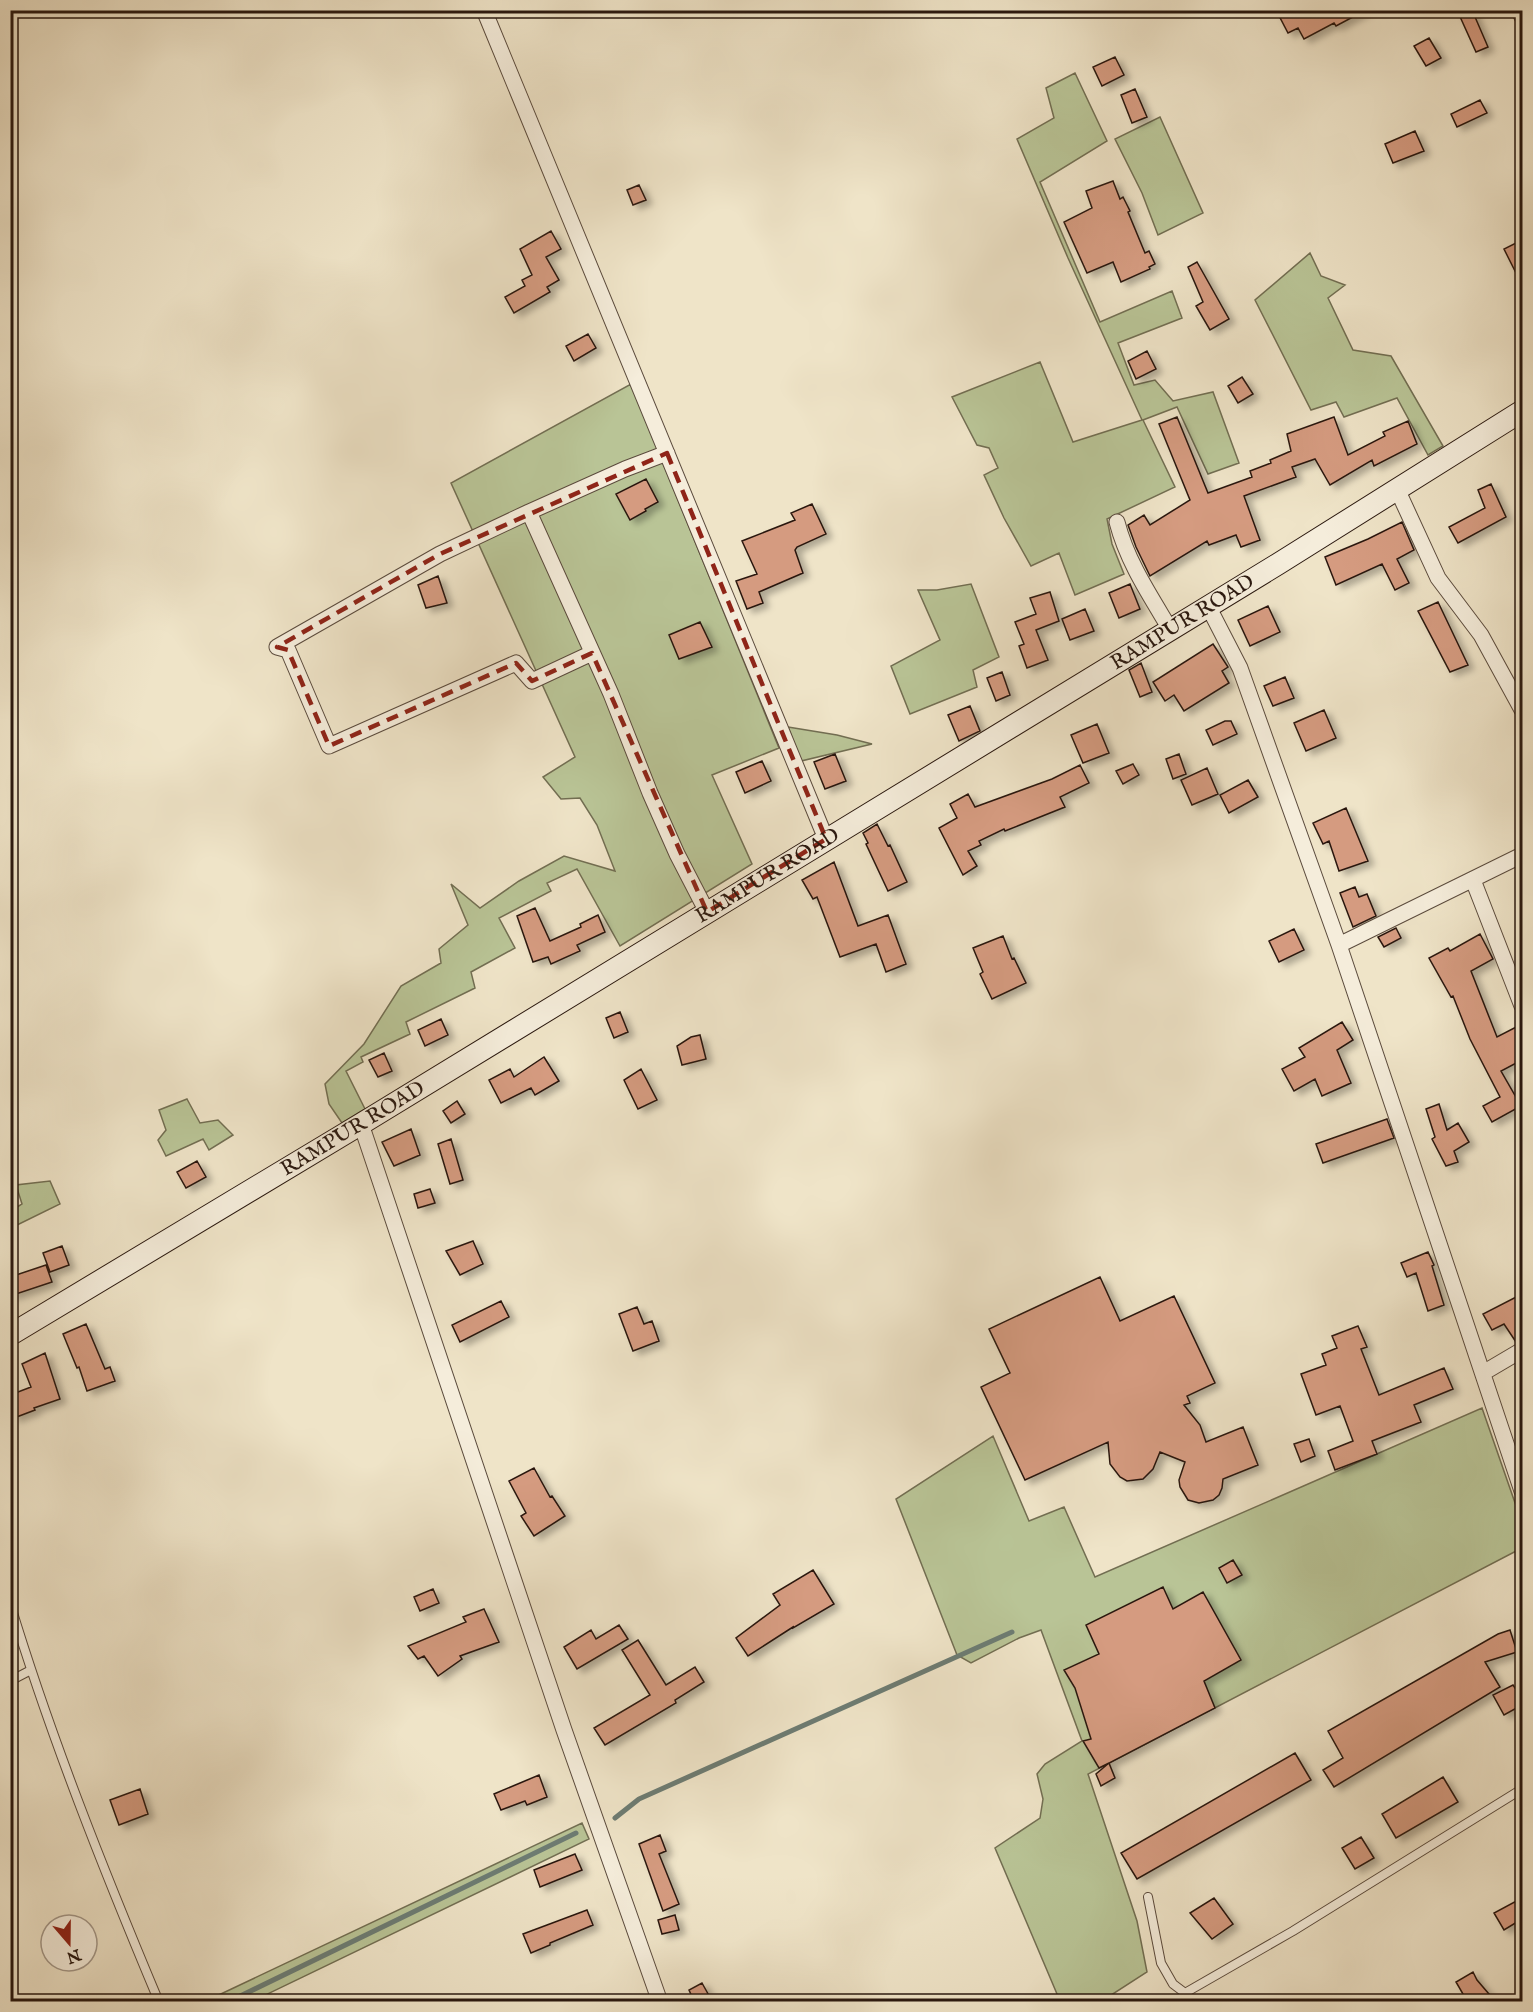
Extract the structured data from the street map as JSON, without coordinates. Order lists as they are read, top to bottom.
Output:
{
  "streets": {
    "main road": ["RAMPUR ROAD"]
  },
  "north": "bottom"
}
